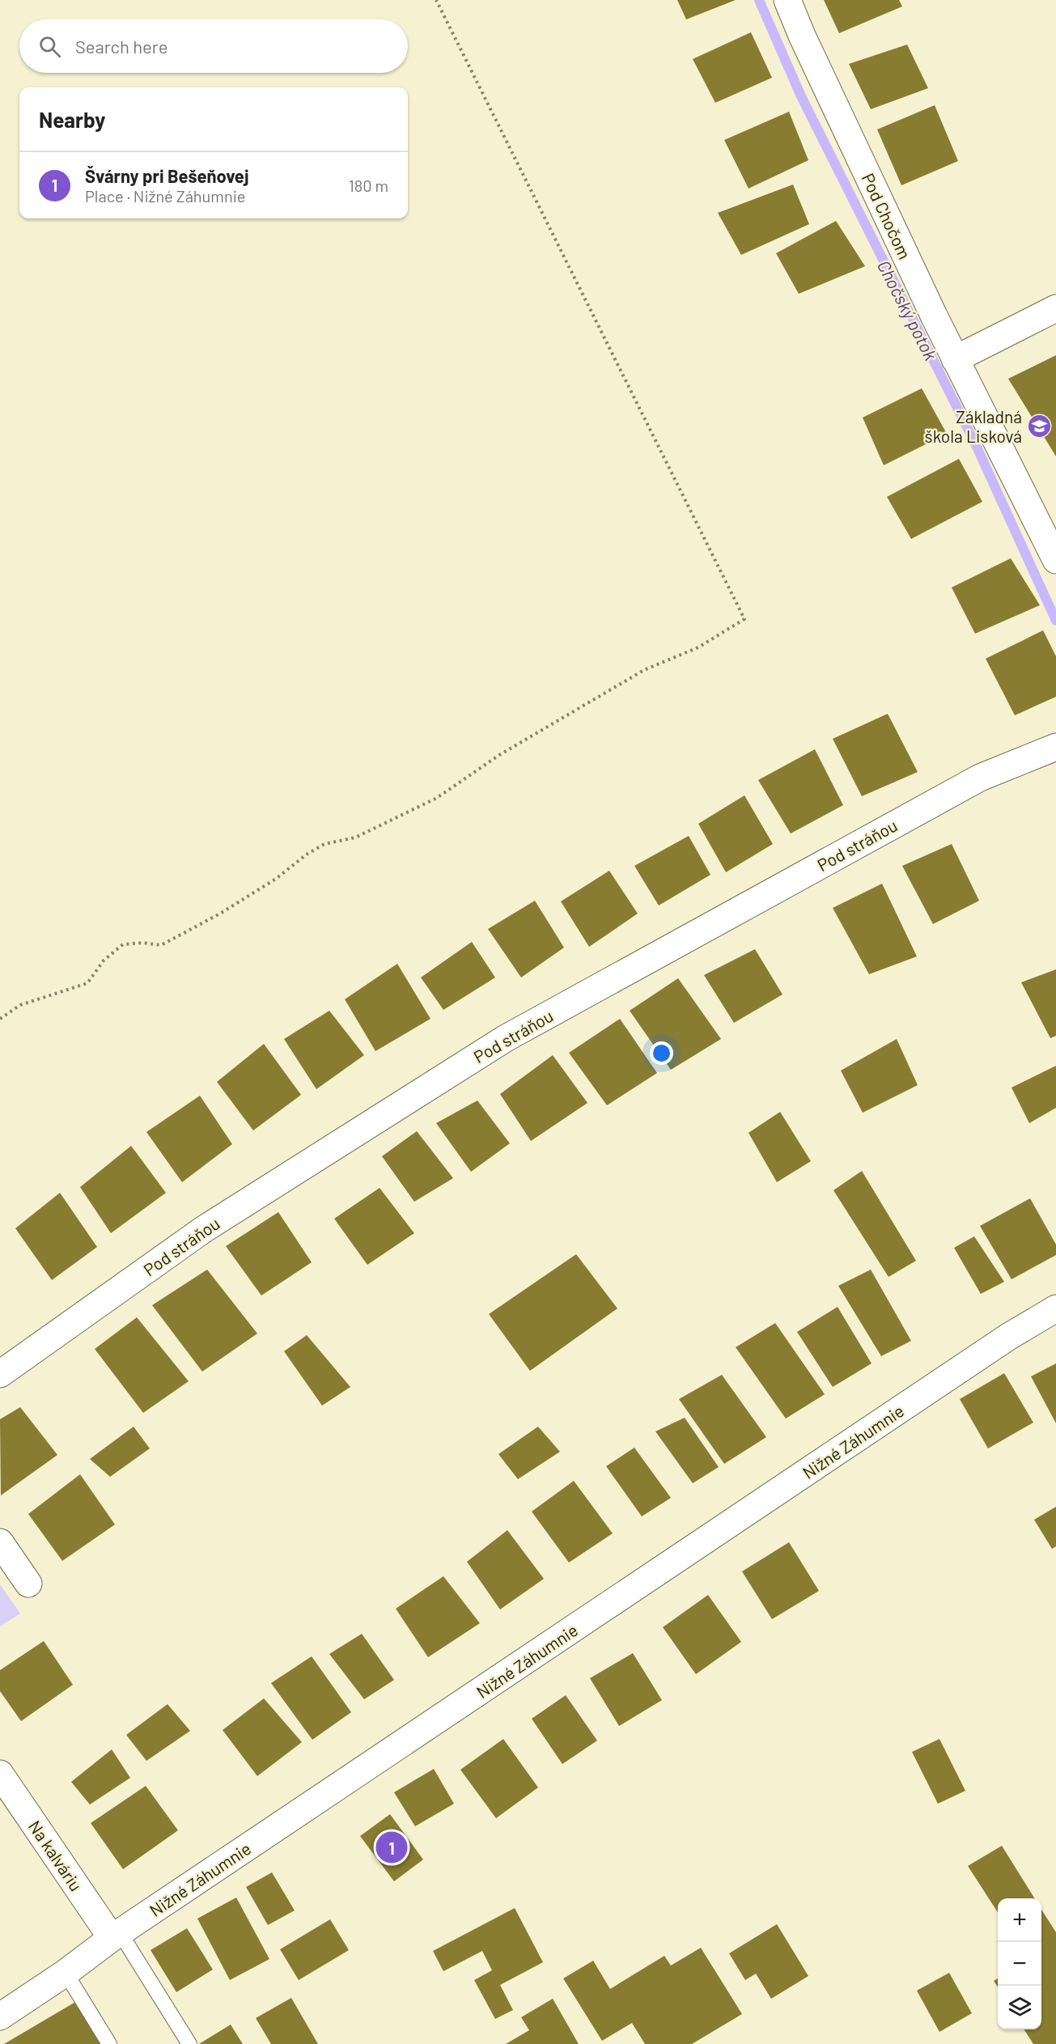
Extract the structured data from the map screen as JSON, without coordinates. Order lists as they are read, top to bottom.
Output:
{
  "streets": {
    "street": [
      "Pod Chočom",
      "Pod stráňou",
      "Nižné Záhumnie",
      "Na kalváriu"
    ]
  },
  "crossings": [
    ["Nižné Záhumnie", "Na kalváriu"]
  ],
  "water": ["Chočský potok"],
  "places": {
    "school or university": ["Základná škola Lisková"]
  },
  "page": {
    "search": "Search here",
    "heading": "Nearby",
    "list": [
      {
        "mark": "1",
        "name": "Švárny pri Bešeňovej",
        "note": "Place · Nižné Záhumnie",
        "value": "180 m"
      }
    ],
    "pins": "1",
    "map_buttons": ["+", "−"]
  }
}
